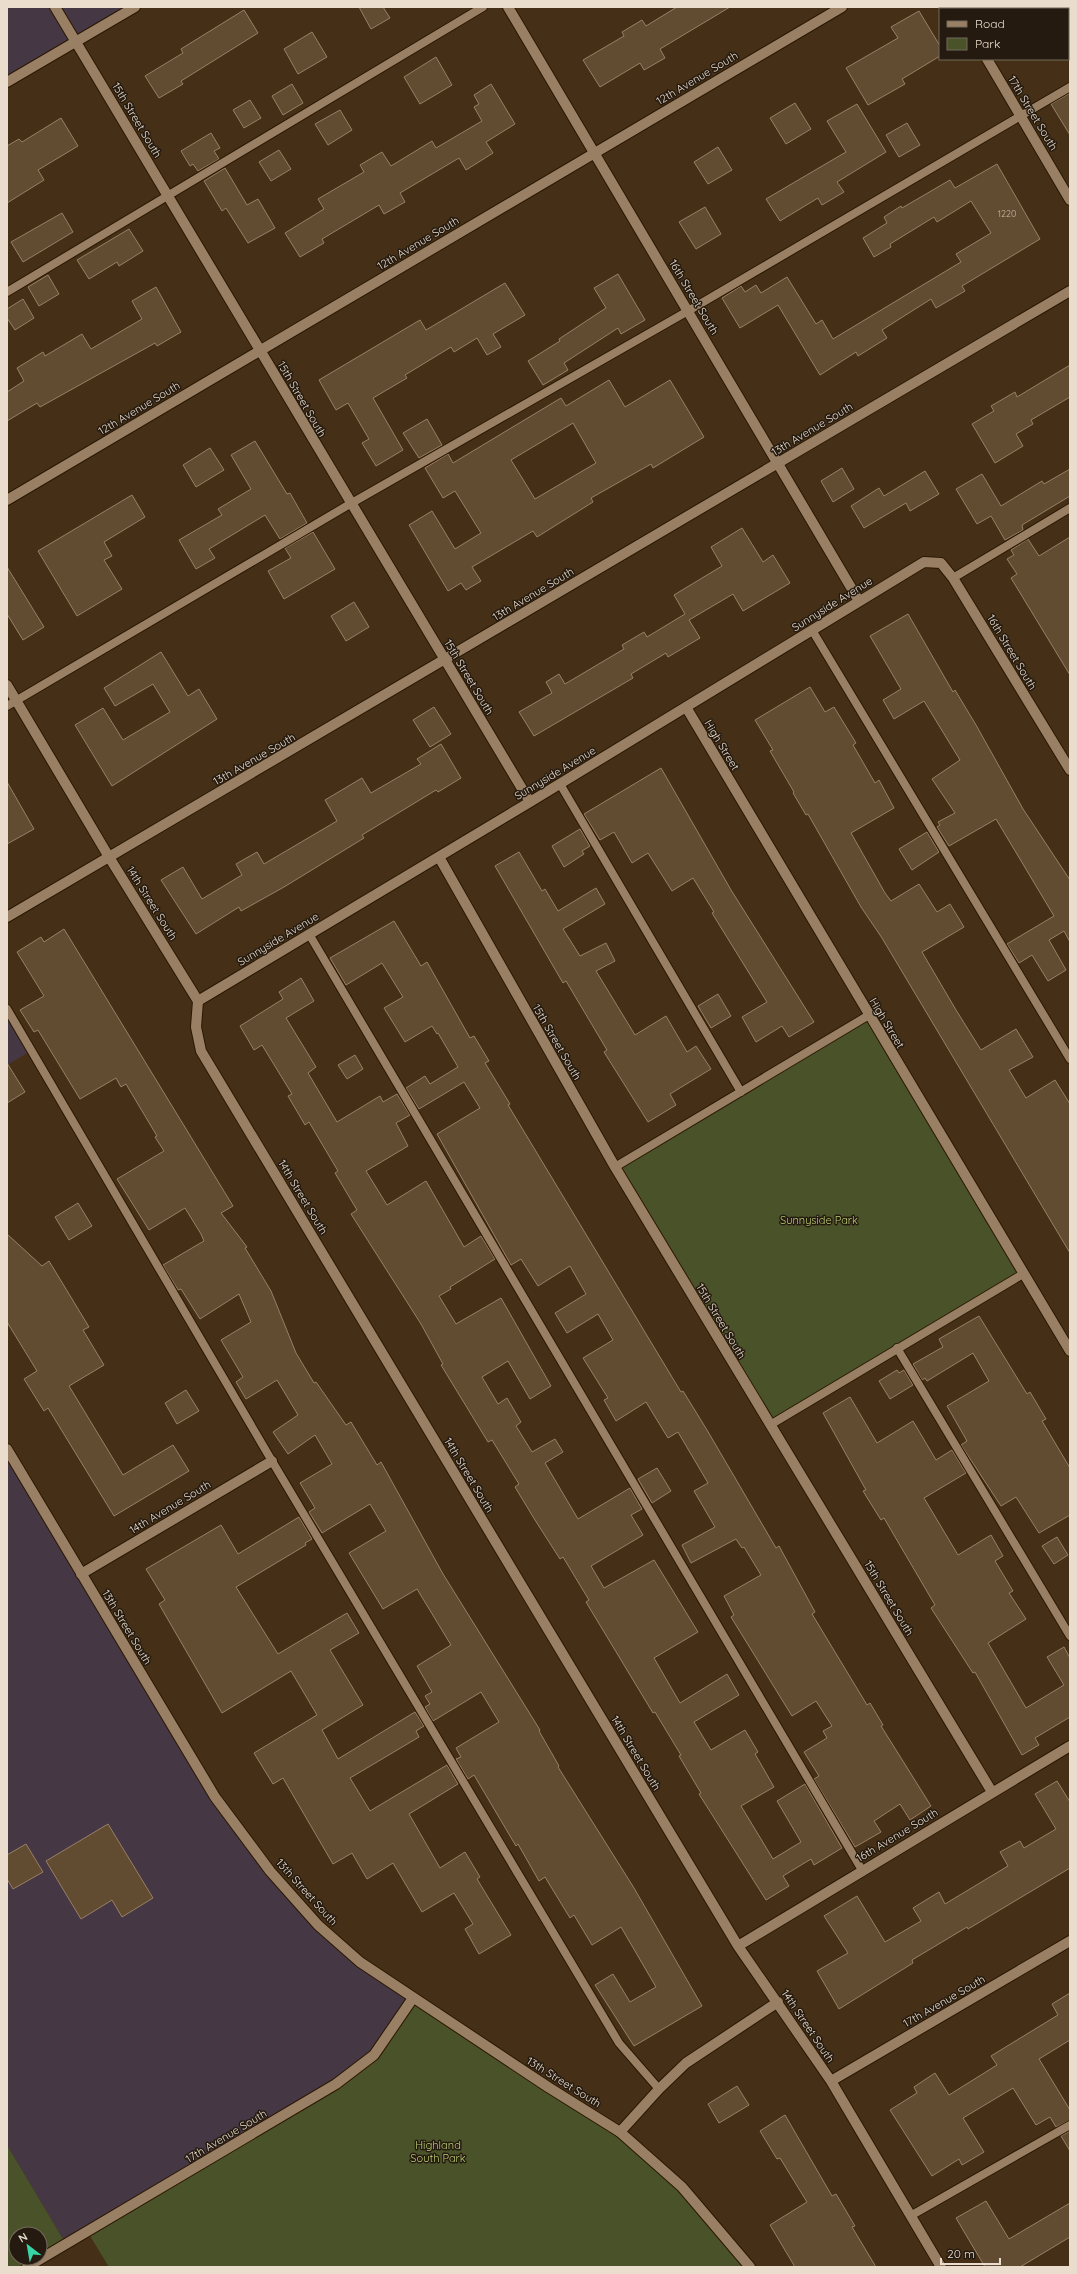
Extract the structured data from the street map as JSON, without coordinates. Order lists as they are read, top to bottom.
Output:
{
  "streets": {
    "street": [
      "12th Avenue South",
      "17th Street South",
      "15th Street South",
      "16th Street South",
      "13th Avenue South",
      "Sunnyside Avenue",
      "High Street",
      "14th Street South",
      "14th Avenue South",
      "13th Street South",
      "16th Avenue South",
      "17th Avenue South"
    ]
  },
  "crossings": [
    ["12th Avenue South", "15th Street South"],
    ["12th Avenue South", "16th Street South"],
    ["15th Street South", "13th Avenue South"],
    ["15th Street South", "Sunnyside Avenue"],
    ["15th Street South", "16th Avenue South"],
    ["16th Street South", "13th Avenue South"],
    ["16th Street South", "Sunnyside Avenue"],
    ["13th Avenue South", "14th Street South"],
    ["Sunnyside Avenue", "High Street"],
    ["Sunnyside Avenue", "14th Street South"],
    ["14th Street South", "16th Avenue South"],
    ["14th Street South", "17th Avenue South"],
    ["14th Avenue South", "13th Street South"],
    ["13th Street South", "17th Avenue South"]
  ],
  "parks": ["Sunnyside Park", "Highland South Park"],
  "house_numbers": ["1220"],
  "legend": ["Road", "Park"],
  "scale_bar": "20 m",
  "north": "top left"
}
